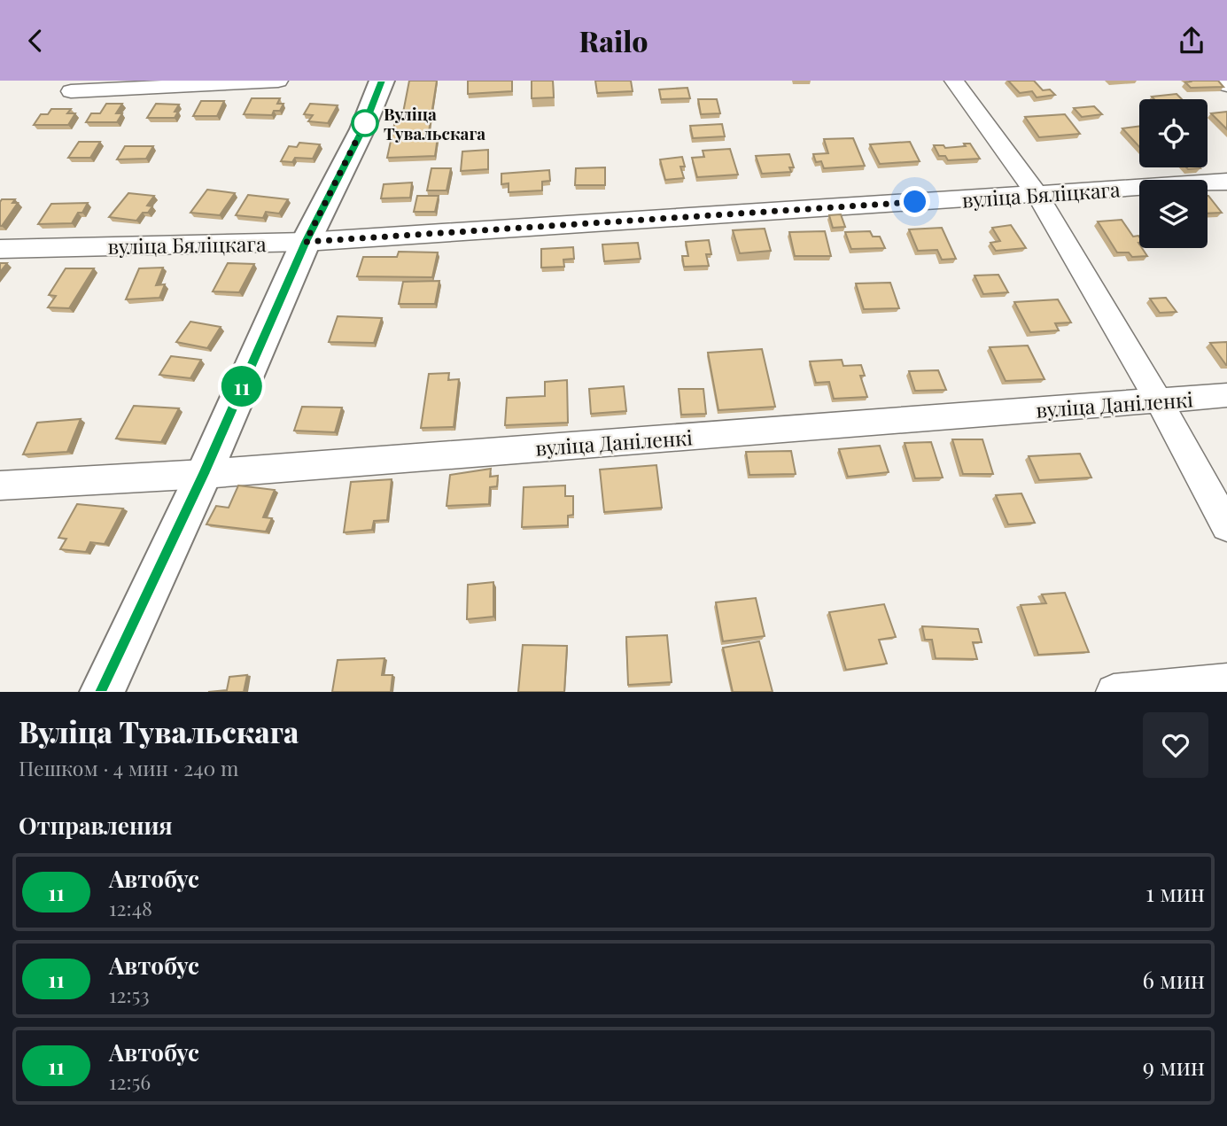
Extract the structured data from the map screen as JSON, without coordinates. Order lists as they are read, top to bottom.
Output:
{
  "streets": {
    "street": ["вуліца Бяліцкага", "вуліца Даніленкі"]
  },
  "places": ["Вуліца Тувальскага"],
  "lines": ["bus line 11"],
  "page": {
    "header": "Railo",
    "on_map": "11",
    "heading": [
      ["Вуліца Тувальскага", "Пешком · 4 мин · 240 m"],
      "Отправления"
    ],
    "list": [
      {
        "mark": "11",
        "name": "Автобус",
        "note": "12:48",
        "value": "1 мин"
      },
      {
        "mark": "11",
        "name": "Автобус",
        "note": "12:53",
        "value": "6 мин"
      },
      {
        "mark": "11",
        "name": "Автобус",
        "note": "12:56",
        "value": "9 мин"
      }
    ]
  }
}
